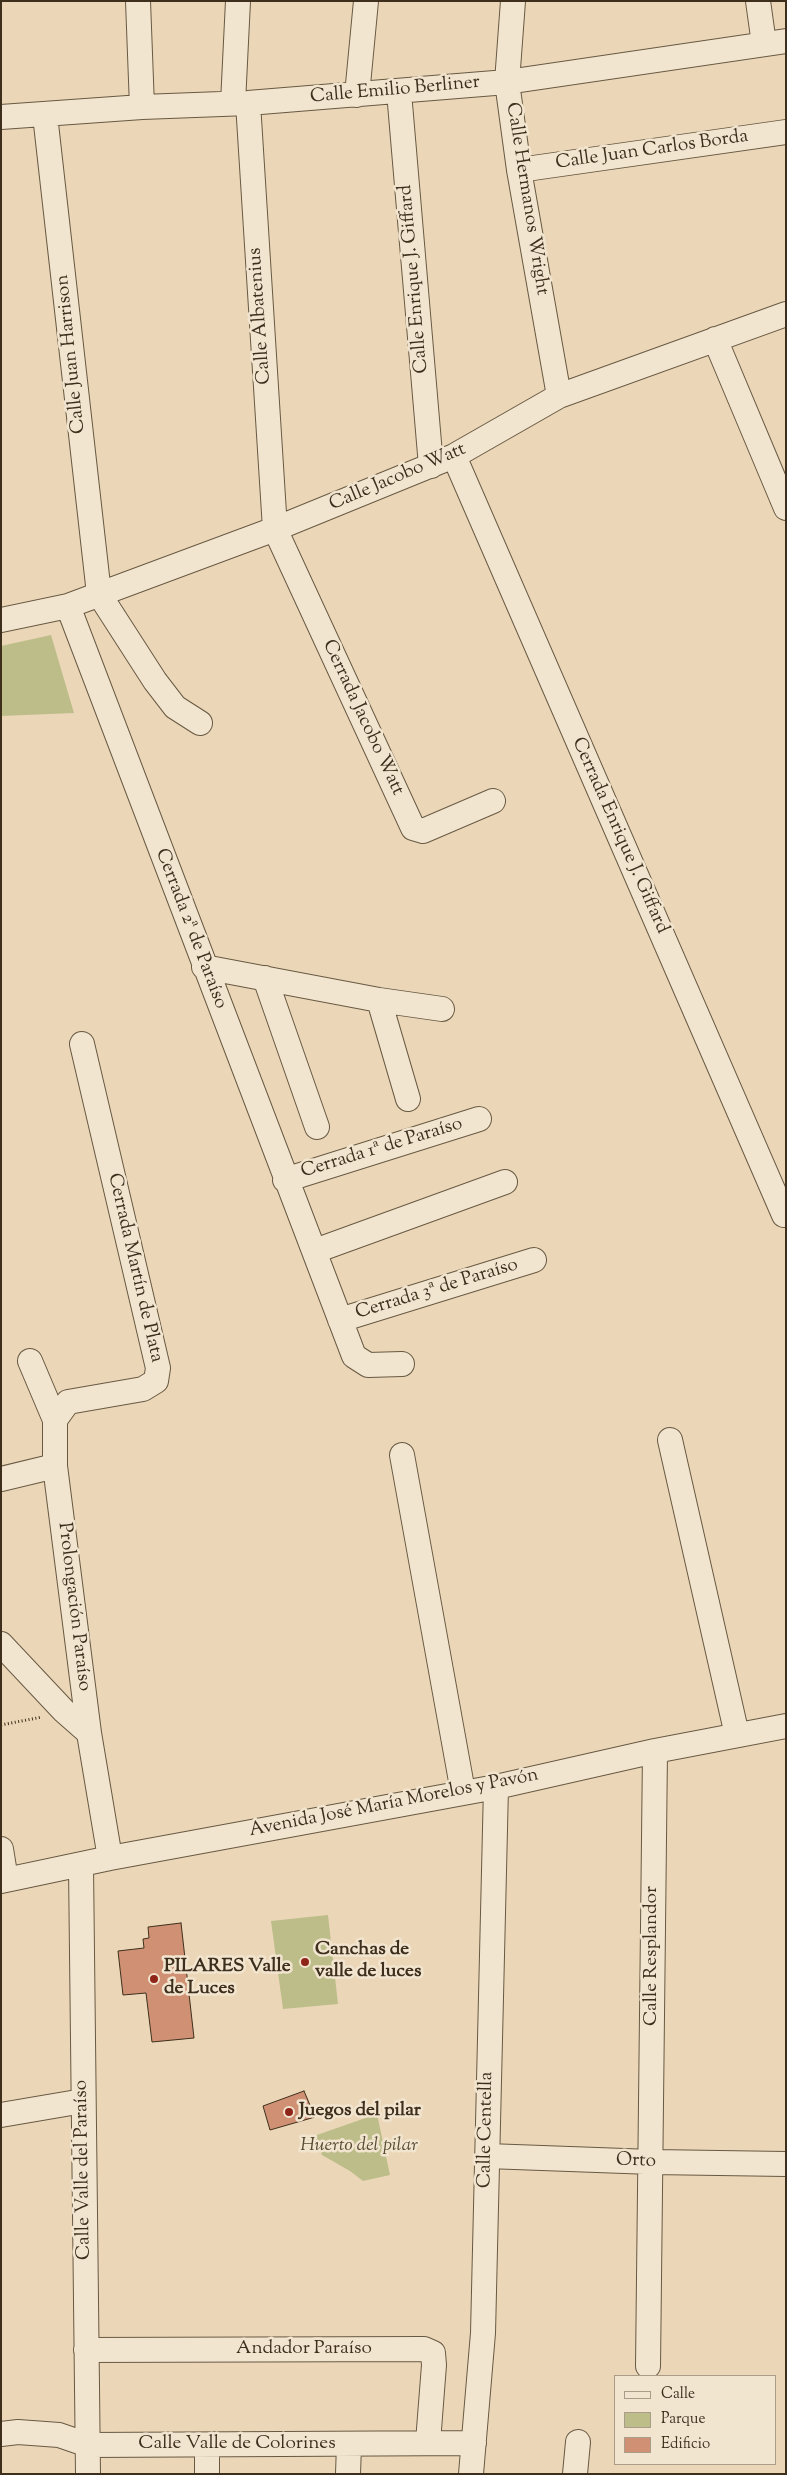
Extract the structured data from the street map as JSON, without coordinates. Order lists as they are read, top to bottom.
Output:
{
  "streets": {
    "street": [
      "Calle Emilio Berliner",
      "Calle Juan Carlos Borda",
      "Calle Hermanos Wright",
      "Calle Enrique J. Giffard",
      "Calle Albatenius",
      "Calle Juan Harrison",
      "Calle Jacobo Watt",
      "Cerrada Jacobo Watt",
      "Cerrada Enrique J. Giffard",
      "Cerrada 2ª de Paraíso",
      "Cerrada 1ª de Paraíso",
      "Cerrada Martín de Plata",
      "Cerrada 3ª de Paraíso",
      "Prolongación Paraíso",
      "Avenida José María Morelos y Pavón",
      "Calle Resplandor",
      "Calle Centella",
      "Orto",
      "Calle Valle del Paraíso",
      "Andador Paraíso",
      "Calle Valle de Colorines"
    ]
  },
  "crossings": [
    ["Calle Emilio Berliner", "Calle Hermanos Wright"],
    ["Calle Emilio Berliner", "Calle Enrique J. Giffard"],
    ["Calle Emilio Berliner", "Calle Albatenius"],
    ["Calle Emilio Berliner", "Calle Juan Harrison"],
    ["Calle Juan Carlos Borda", "Calle Hermanos Wright"],
    ["Calle Hermanos Wright", "Calle Jacobo Watt"],
    ["Calle Enrique J. Giffard", "Calle Jacobo Watt"],
    ["Calle Albatenius", "Calle Jacobo Watt"],
    ["Calle Albatenius", "Cerrada Jacobo Watt"],
    ["Calle Juan Harrison", "Calle Jacobo Watt"],
    ["Calle Jacobo Watt", "Cerrada Jacobo Watt"],
    ["Calle Jacobo Watt", "Cerrada Enrique J. Giffard"],
    ["Calle Jacobo Watt", "Cerrada 2ª de Paraíso"],
    ["Cerrada 2ª de Paraíso", "Cerrada 1ª de Paraíso"],
    ["Cerrada 2ª de Paraíso", "Cerrada 3ª de Paraíso"],
    ["Cerrada Martín de Plata", "Prolongación Paraíso"],
    ["Prolongación Paraíso", "Avenida José María Morelos y Pavón"],
    ["Avenida José María Morelos y Pavón", "Calle Resplandor"],
    ["Avenida José María Morelos y Pavón", "Calle Centella"],
    ["Avenida José María Morelos y Pavón", "Calle Valle del Paraíso"],
    ["Calle Resplandor", "Orto"],
    ["Calle Centella", "Orto"],
    ["Calle Centella", "Calle Valle de Colorines"],
    ["Calle Valle del Paraíso", "Andador Paraíso"],
    ["Calle Valle del Paraíso", "Calle Valle de Colorines"],
    ["Andador Paraíso", "Calle Valle de Colorines"]
  ],
  "parks": ["Huerto del pilar"],
  "places": ["Canchas de valle de luces", "PILARES Valle de Luces", "Juegos del pilar"],
  "legend": ["Calle", "Parque", "Edificio"]
}
